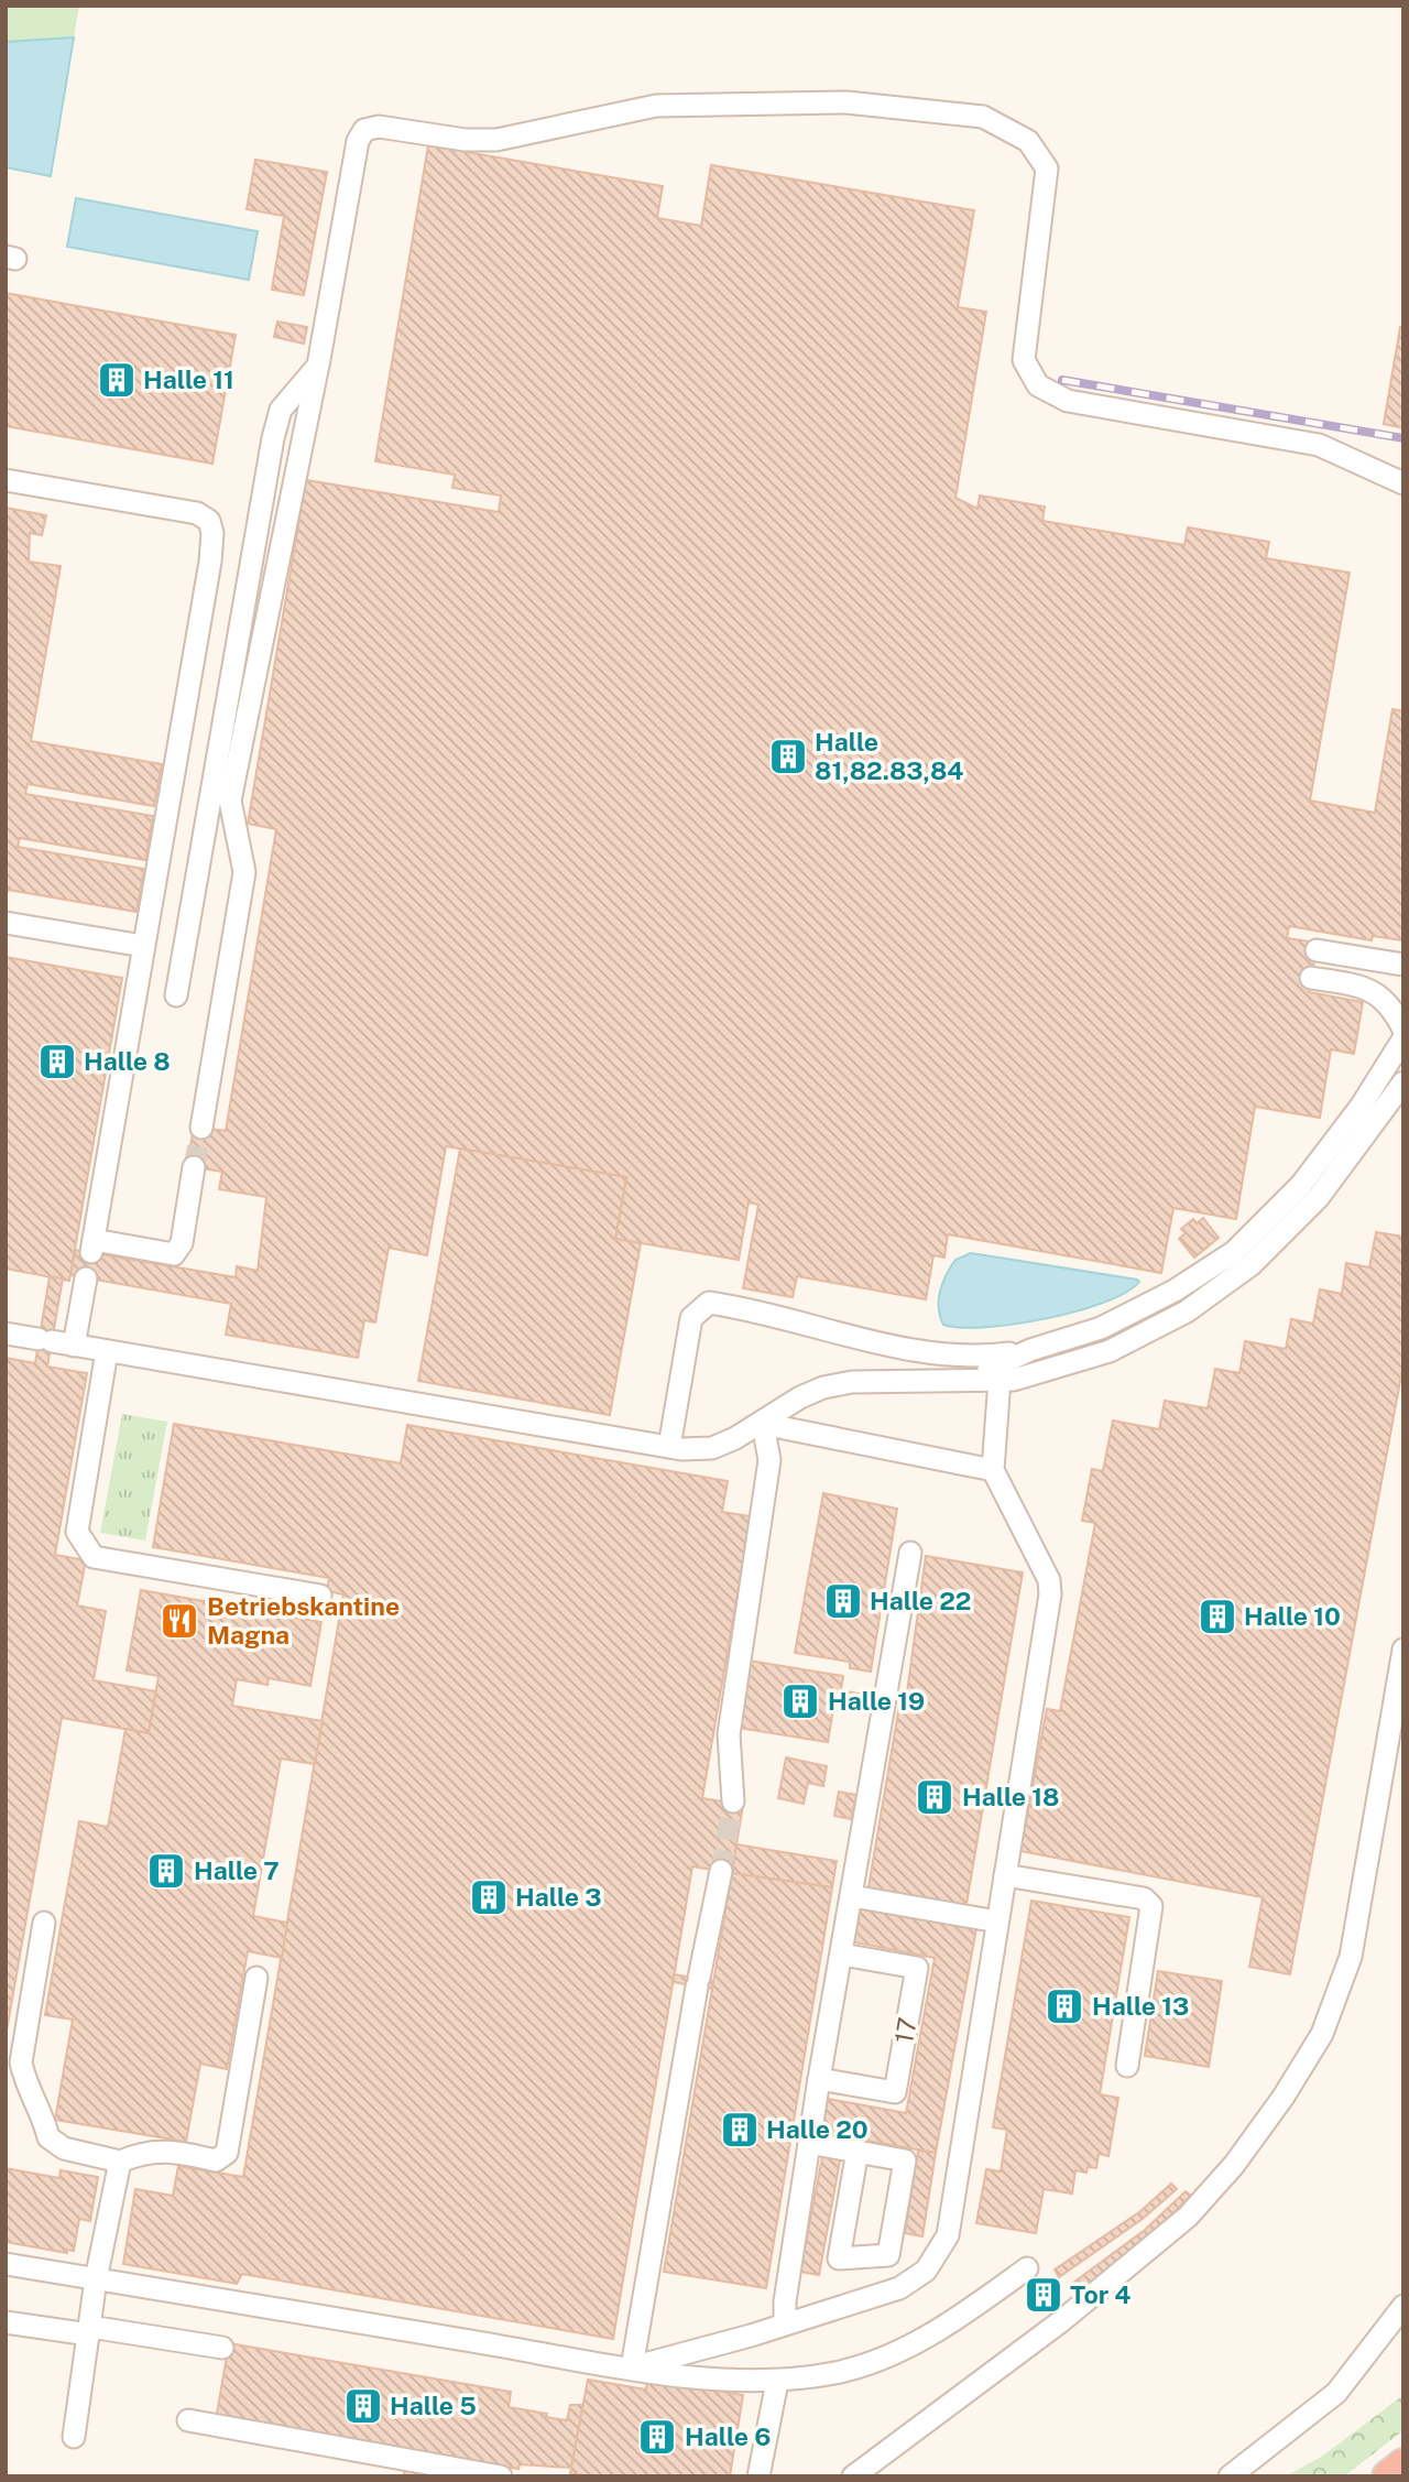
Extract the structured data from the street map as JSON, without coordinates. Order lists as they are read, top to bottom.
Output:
{
  "streets": {
    "street": ["17"]
  },
  "places": {
    "building": [
      "Halle 11",
      "Halle 81,82.83,84",
      "Halle 8",
      "Halle 22",
      "Halle 10",
      "Halle 19",
      "Halle 18",
      "Halle 7",
      "Halle 3",
      "Halle 13",
      "Halle 20",
      "Tor 4",
      "Halle 5",
      "Halle 6"
    ],
    "restaurant": ["Betriebskantine Magna"]
  }
}
